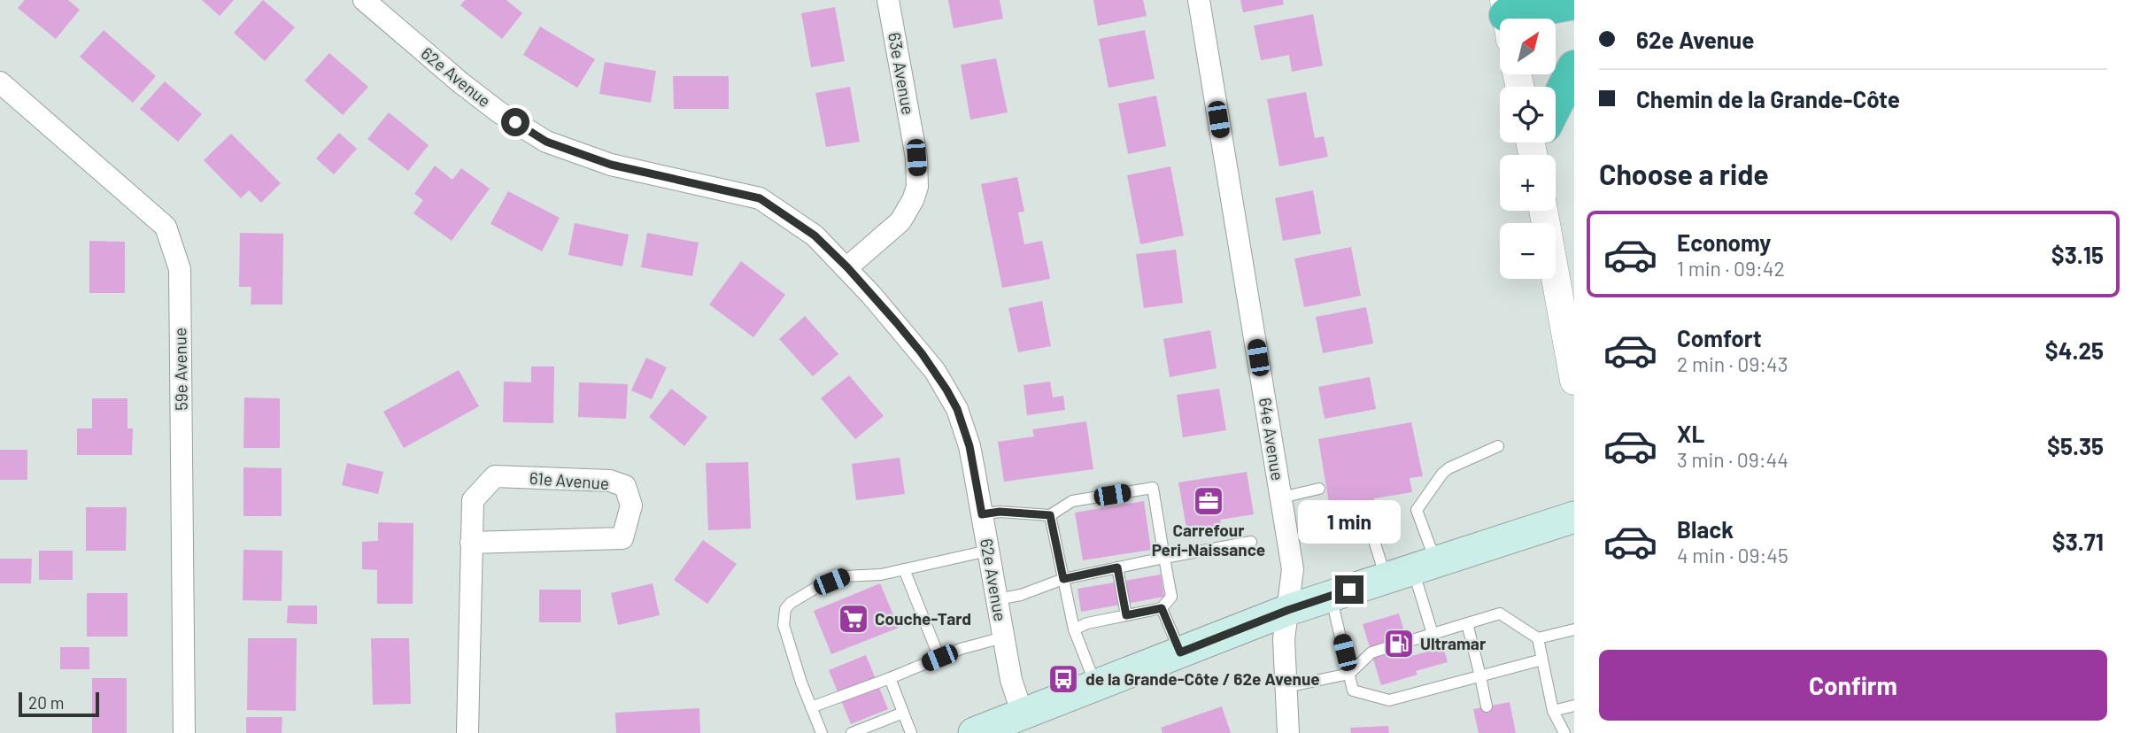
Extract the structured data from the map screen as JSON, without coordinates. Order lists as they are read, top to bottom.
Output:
{
  "streets": {
    "street": [
      "63e Avenue",
      "62e Avenue",
      "59e Avenue",
      "64e Avenue",
      "61e Avenue"
    ]
  },
  "crossings": [
    ["63e Avenue", "62e Avenue"]
  ],
  "places": {
    "office": ["Carrefour Peri-Naissance"],
    "supermarket": ["Couche-Tard"],
    "fuel station": ["Ultramar"],
    "bus stop": ["de la Grande-Côte / 62e Avenue"]
  },
  "scale_bar": "20 m",
  "north": "top right",
  "page": {
    "banner": ["62e Avenue", "Chemin de la Grande-Côte"],
    "map_buttons": ["+", "−"],
    "heading": "Choose a ride",
    "list": [
      {
        "name": "Economy",
        "note": "1 min · 09:42",
        "value": "$3.15"
      },
      {
        "name": "Comfort",
        "note": "2 min · 09:43",
        "value": "$4.25"
      },
      {
        "name": "XL",
        "note": "3 min · 09:44",
        "value": "$5.35"
      },
      {
        "name": "Black",
        "note": "4 min · 09:45",
        "value": "$3.71"
      }
    ],
    "bubble": "1 min",
    "buttons": "Confirm",
    "scale": "20 m"
  }
}
